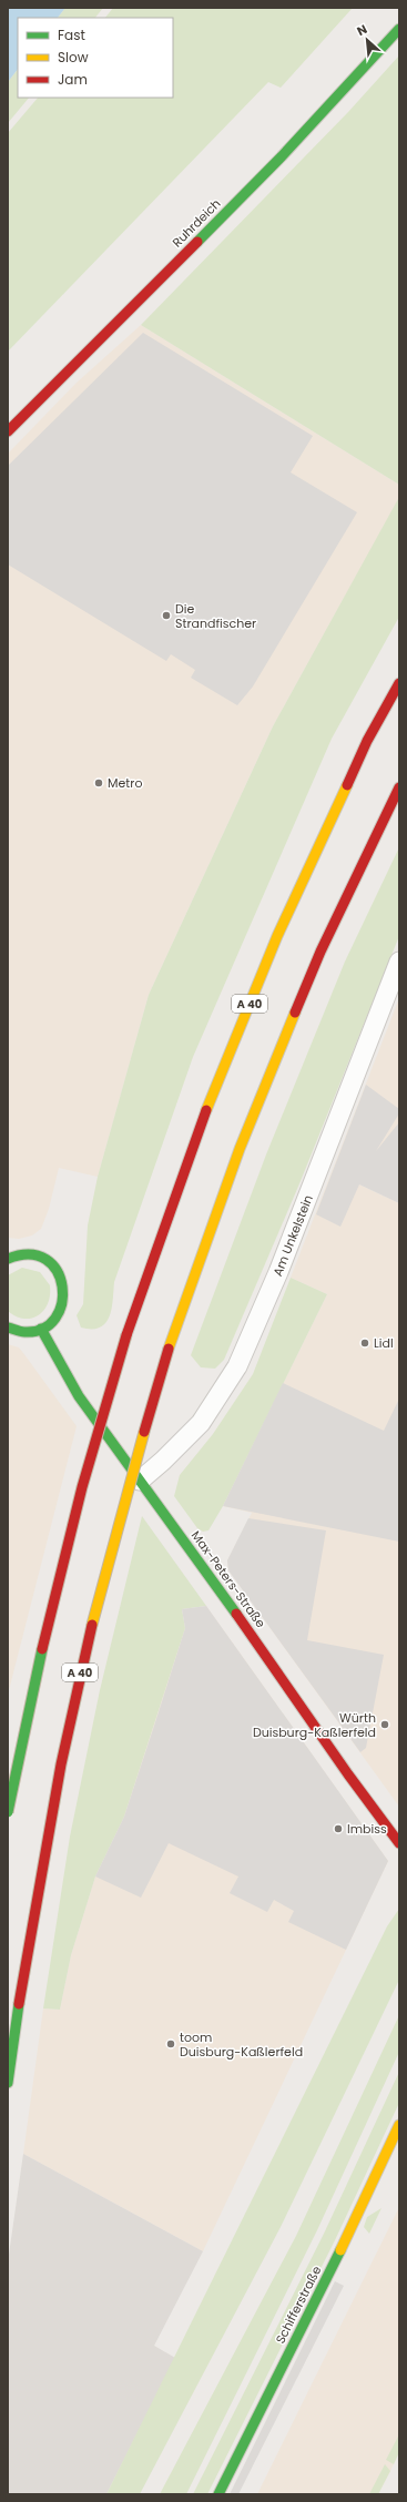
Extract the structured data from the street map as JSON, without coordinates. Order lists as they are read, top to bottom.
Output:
{
  "streets": {
    "main road": [
      "Ruhrdeich",
      "A 40",
      "Max-Peters-Straße",
      "Schifferstraße"
    ],
    "street": ["Am Unkelstein"]
  },
  "crossings": [
    ["Am Unkelstein", "Max-Peters-Straße"]
  ],
  "places": [
    "Die Strandfischer",
    "Metro",
    "Lidl",
    "Würth Duisburg-Kaßlerfeld",
    "Imbiss",
    "toom Duisburg-Kaßlerfeld"
  ],
  "legend": ["Fast", "Slow", "Jam"],
  "north": "top left"
}
